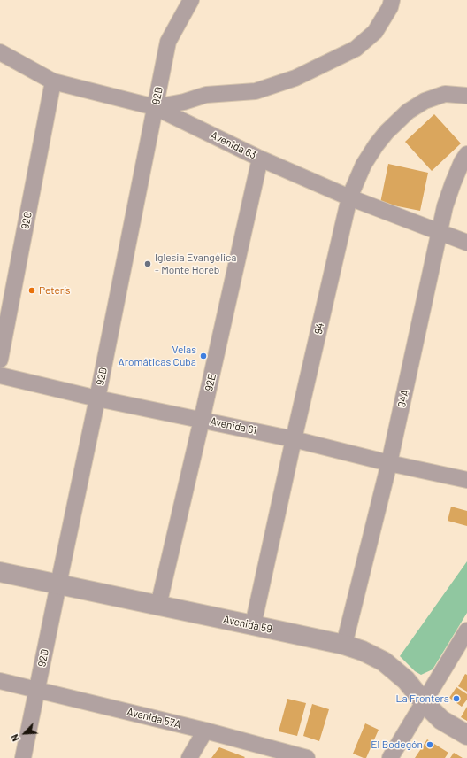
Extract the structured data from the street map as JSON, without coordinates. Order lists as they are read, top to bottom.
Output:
{
  "streets": {
    "street": [
      "92D",
      "Avenida 63",
      "92C",
      "94",
      "92E",
      "94A",
      "Avenida 61",
      "Avenida 59",
      "Avenida 57A"
    ]
  },
  "crossings": [
    ["92D", "Avenida 63"],
    ["92D", "Avenida 61"],
    ["92D", "Avenida 59"],
    ["92D", "Avenida 57A"],
    ["Avenida 63", "92C"],
    ["Avenida 63", "94"],
    ["Avenida 63", "92E"],
    ["Avenida 63", "94A"],
    ["94", "Avenida 61"],
    ["94", "Avenida 59"],
    ["92E", "Avenida 61"],
    ["92E", "Avenida 59"],
    ["94A", "Avenida 61"],
    ["94A", "Avenida 59"]
  ],
  "places": [
    "Iglesia Evangélica - Monte Horeb",
    "Peter’s",
    "Velas Aromáticas Cuba",
    "La Frontera",
    "El Bodegón"
  ],
  "north": "bottom left"
}
